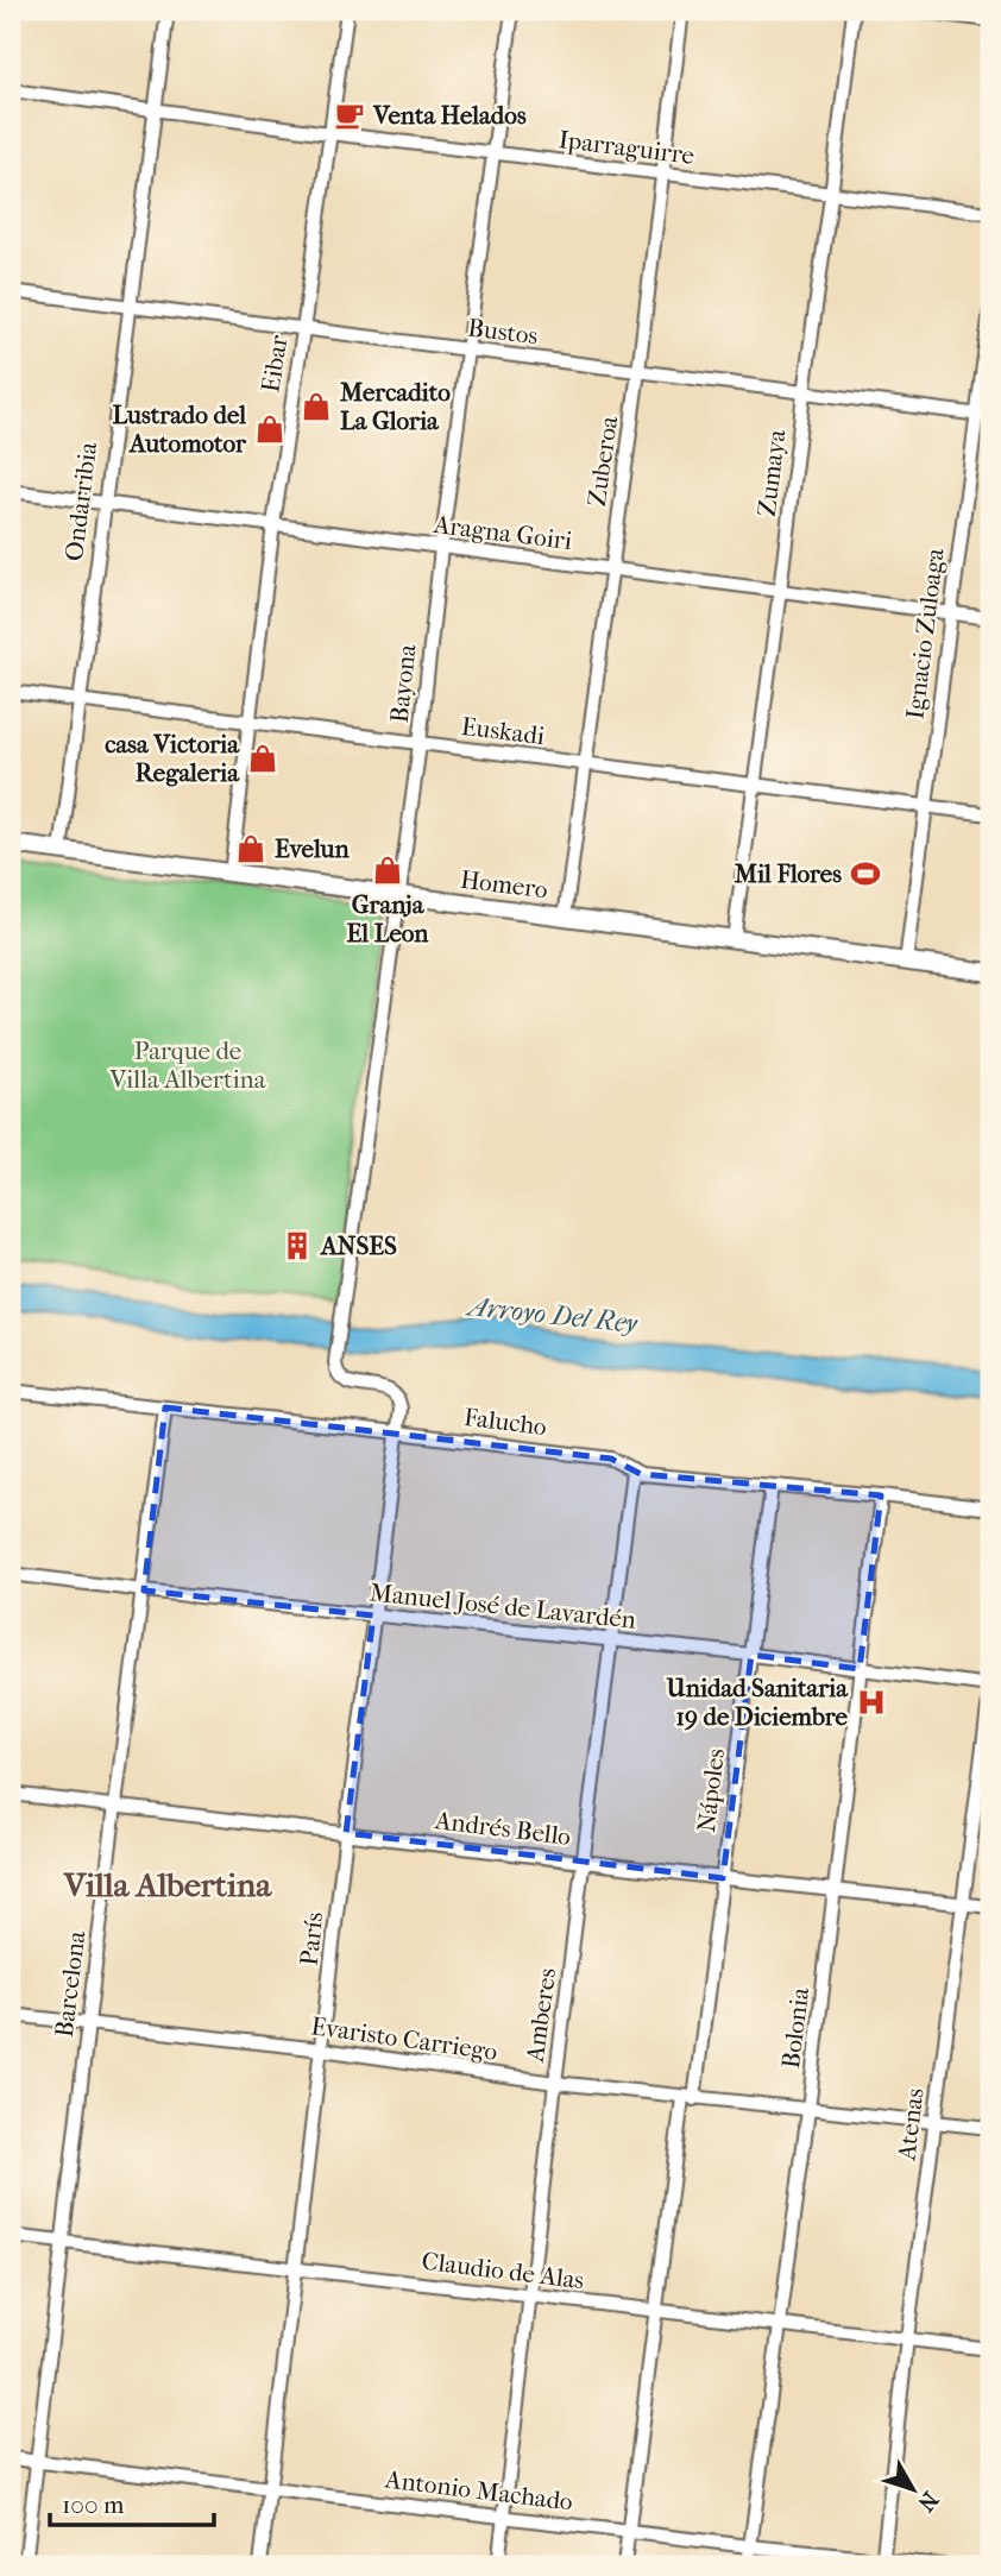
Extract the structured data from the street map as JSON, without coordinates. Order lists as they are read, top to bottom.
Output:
{
  "streets": {
    "main road": ["Homero"],
    "street": [
      "Iparraguirre",
      "Bustos",
      "Eibar",
      "Zuberoa",
      "Zumaya",
      "Ondarribia",
      "Aragna Goiri",
      "Ignacio Zuloaga",
      "Bayona",
      "Euskadi",
      "Falucho",
      "Manuel José de Lavardén",
      "Nápoles",
      "Andrés Bello",
      "París",
      "Barcelona",
      "Amberes",
      "Bolonia",
      "Evaristo Carriego",
      "Atenas",
      "Claudio de Alas",
      "Antonio Machado"
    ]
  },
  "crossings": [
    ["Iparraguirre", "Eibar"],
    ["Iparraguirre", "Zuberoa"],
    ["Iparraguirre", "Zumaya"],
    ["Iparraguirre", "Ondarribia"],
    ["Iparraguirre", "Bayona"],
    ["Bustos", "Eibar"],
    ["Bustos", "Zuberoa"],
    ["Bustos", "Zumaya"],
    ["Bustos", "Ondarribia"],
    ["Bustos", "Ignacio Zuloaga"],
    ["Bustos", "Bayona"],
    ["Eibar", "Aragna Goiri"],
    ["Eibar", "Euskadi"],
    ["Eibar", "Homero"],
    ["Zuberoa", "Aragna Goiri"],
    ["Zuberoa", "Euskadi"],
    ["Zuberoa", "Homero"],
    ["Zumaya", "Aragna Goiri"],
    ["Zumaya", "Euskadi"],
    ["Zumaya", "Homero"],
    ["Ondarribia", "Aragna Goiri"],
    ["Ondarribia", "Euskadi"],
    ["Ondarribia", "Homero"],
    ["Aragna Goiri", "Ignacio Zuloaga"],
    ["Aragna Goiri", "Bayona"],
    ["Ignacio Zuloaga", "Euskadi"],
    ["Ignacio Zuloaga", "Homero"],
    ["Bayona", "Euskadi"],
    ["Bayona", "Homero"],
    ["Bayona", "París"],
    ["Falucho", "Nápoles"],
    ["Falucho", "París"],
    ["Falucho", "Barcelona"],
    ["Falucho", "Amberes"],
    ["Falucho", "Bolonia"],
    ["Manuel José de Lavardén", "Nápoles"],
    ["Manuel José de Lavardén", "París"],
    ["Manuel José de Lavardén", "Barcelona"],
    ["Manuel José de Lavardén", "Amberes"],
    ["Manuel José de Lavardén", "Bolonia"],
    ["Manuel José de Lavardén", "Atenas"],
    ["Nápoles", "Andrés Bello"],
    ["Nápoles", "Evaristo Carriego"],
    ["Nápoles", "Claudio de Alas"],
    ["Nápoles", "Antonio Machado"],
    ["Andrés Bello", "París"],
    ["Andrés Bello", "Barcelona"],
    ["Andrés Bello", "Amberes"],
    ["Andrés Bello", "Bolonia"],
    ["Andrés Bello", "Atenas"],
    ["París", "Evaristo Carriego"],
    ["París", "Claudio de Alas"],
    ["París", "Antonio Machado"],
    ["Barcelona", "Evaristo Carriego"],
    ["Barcelona", "Claudio de Alas"],
    ["Barcelona", "Antonio Machado"],
    ["Amberes", "Evaristo Carriego"],
    ["Amberes", "Claudio de Alas"],
    ["Amberes", "Antonio Machado"],
    ["Bolonia", "Evaristo Carriego"],
    ["Bolonia", "Claudio de Alas"],
    ["Bolonia", "Antonio Machado"],
    ["Evaristo Carriego", "Atenas"],
    ["Atenas", "Claudio de Alas"],
    ["Atenas", "Antonio Machado"]
  ],
  "districts": ["Villa Albertina"],
  "water": ["Arroyo Del Rey"],
  "parks": ["Parque de Villa Albertina"],
  "places": {
    "cafe": ["Venta Helados"],
    "shop": [
      "Mercadito La Gloria",
      "Lustrado del Automotor",
      "casa Victoria Regaleria",
      "Evelun",
      "Granja El Leon"
    ],
    "sports": ["Mil Flores"],
    "building": ["ANSES"],
    "hospital": ["Unidad Sanitaria 19 de Diciembre"]
  },
  "scale_bar": "100 m",
  "north": "bottom right"
}
